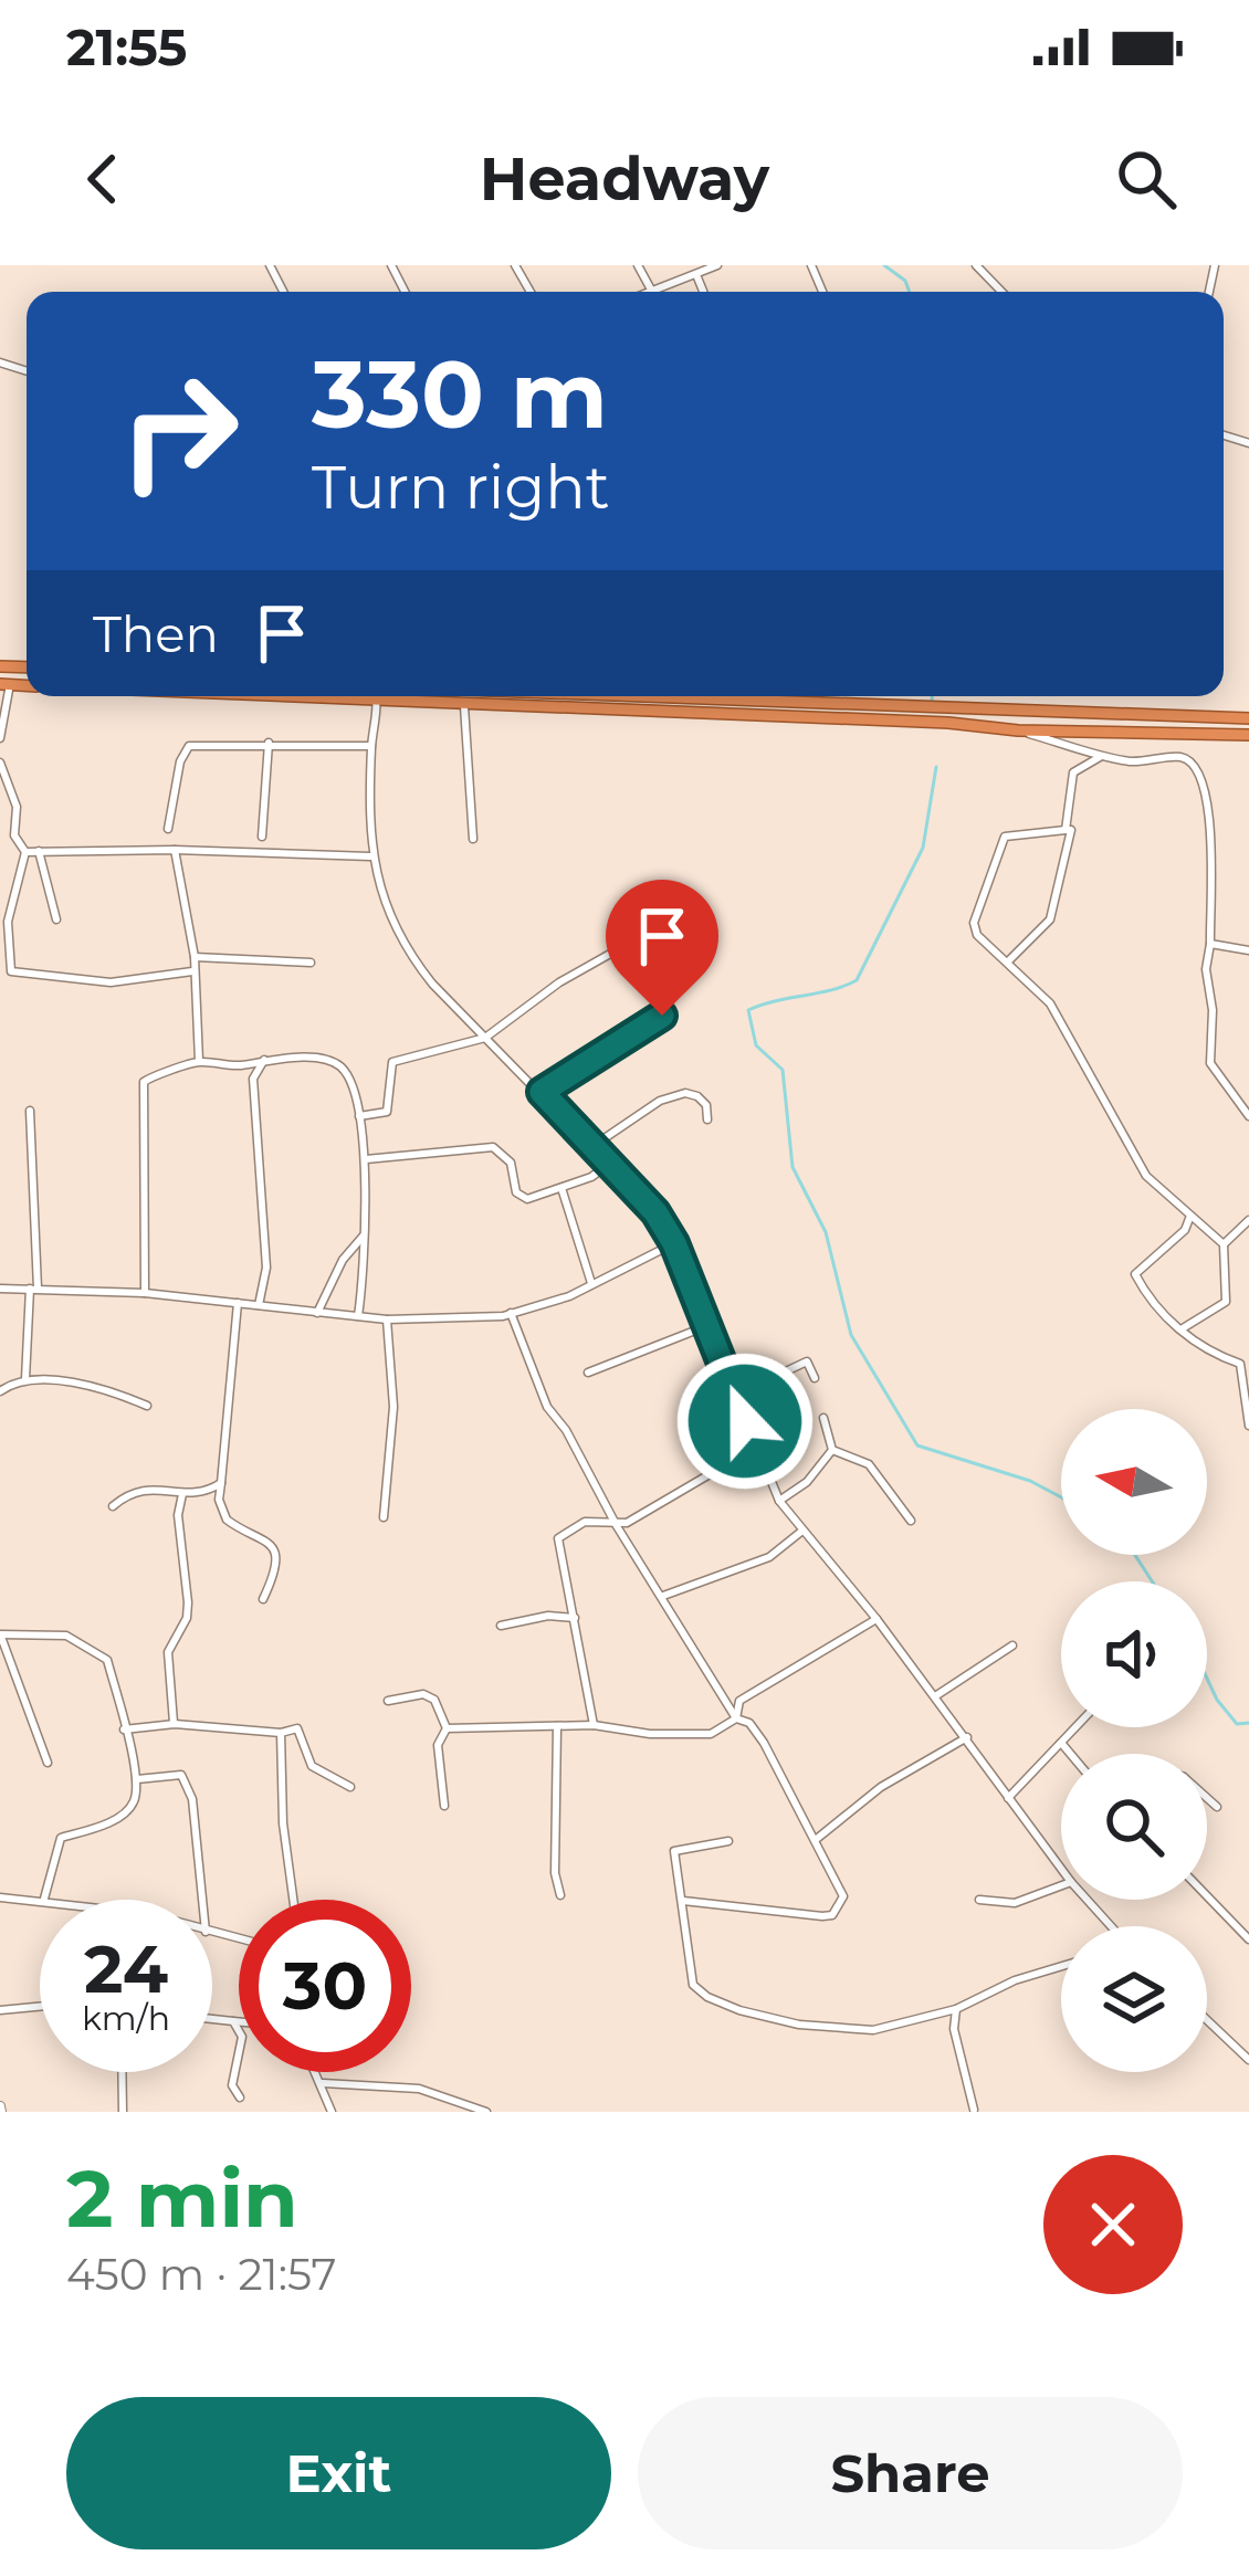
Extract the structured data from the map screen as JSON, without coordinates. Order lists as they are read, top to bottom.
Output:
{
  "north": "left",
  "page": {
    "status": "21:55",
    "header": "Headway",
    "turn": ["330 m", "Turn right"],
    "then": "Then",
    "speed": "24 km/h",
    "limit": "30",
    "heading": ["2 min", "450 m · 21:57"],
    "buttons": ["Exit", "Share"]
  }
}
